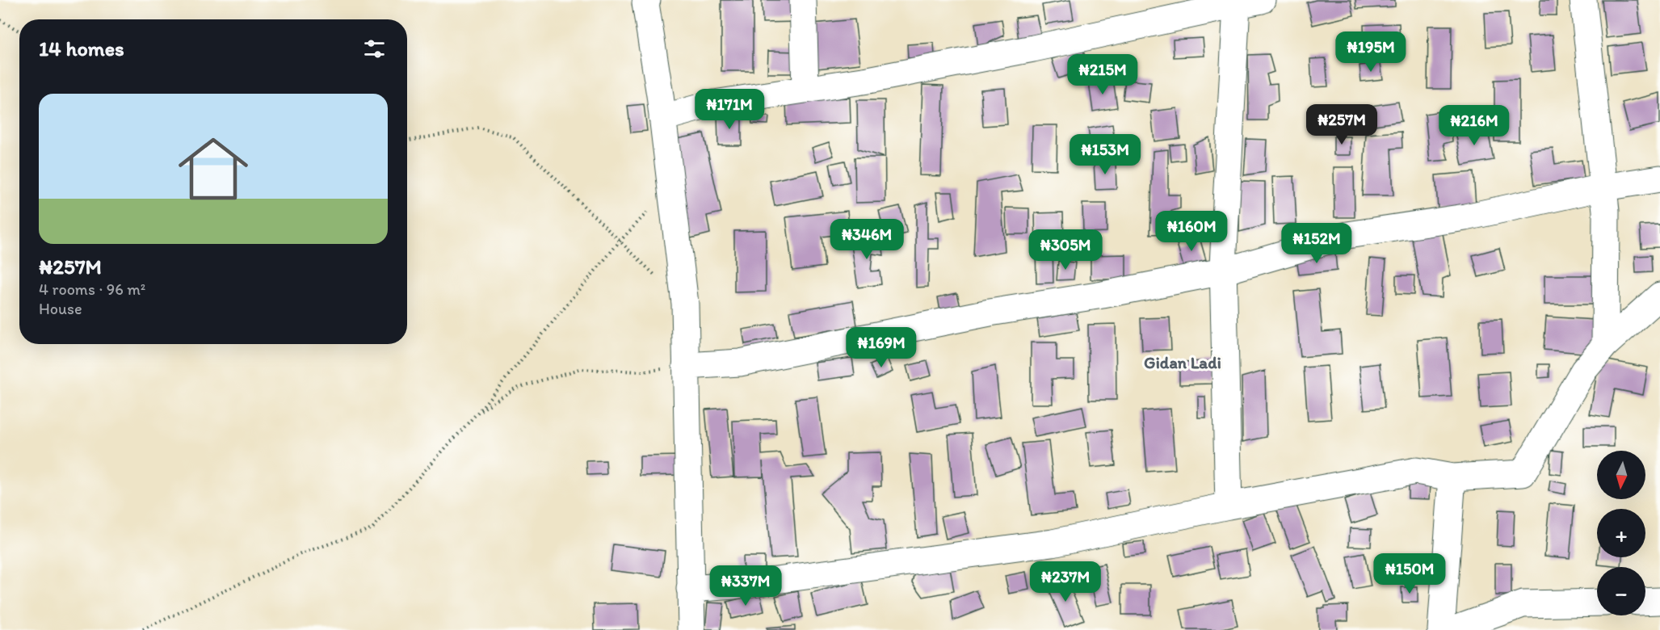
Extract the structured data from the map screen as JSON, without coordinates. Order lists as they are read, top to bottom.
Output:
{
  "districts": ["Gidan Ladi"],
  "north": "bottom",
  "page": {
    "heading": "14 homes",
    "price": [
      "₦195M",
      "₦215M",
      "₦171M",
      "₦257M",
      "₦216M",
      "₦153M",
      "₦160M",
      "₦346M",
      "₦152M",
      "₦305M",
      "₦169M",
      "₦150M",
      "₦237M",
      "₦337M"
    ],
    "list": [
      {
        "name": "₦257M",
        "note": "4 rooms · 96 m² · House"
      }
    ],
    "map_buttons": ["+", "−"]
  }
}
